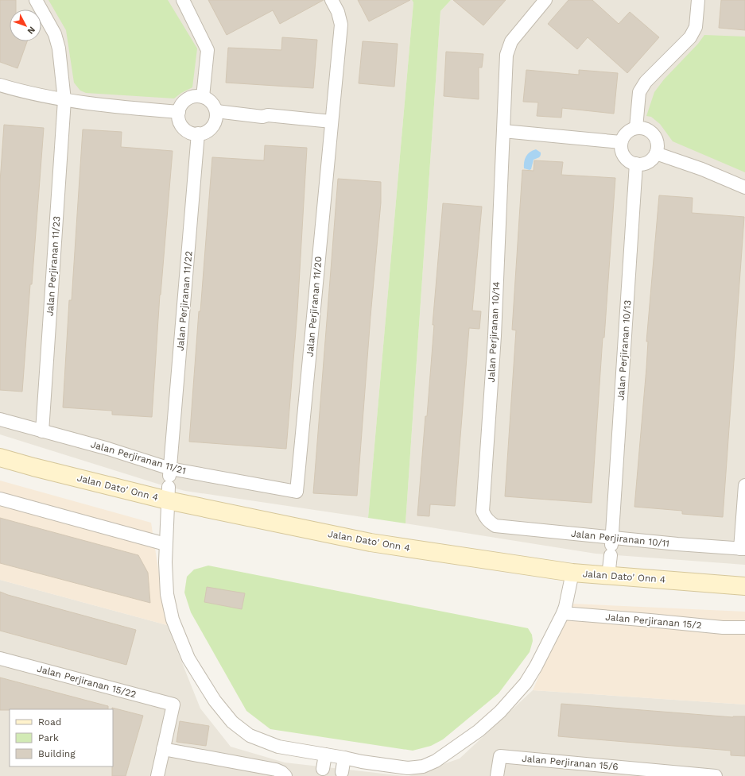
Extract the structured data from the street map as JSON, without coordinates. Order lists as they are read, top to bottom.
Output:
{
  "streets": {
    "main road": ["Jalan Dato' Onn 4"],
    "street": [
      "Jalan Perjiranan 11/23",
      "Jalan Perjiranan 11/22",
      "Jalan Perjiranan 11/20",
      "Jalan Perjiranan 10/14",
      "Jalan Perjiranan 10/13",
      "Jalan Perjiranan 11/21",
      "Jalan Perjiranan 10/11",
      "Jalan Perjiranan 15/2",
      "Jalan Perjiranan 15/22",
      "Jalan Perjiranan 15/6"
    ]
  },
  "crossings": [
    ["Jalan Perjiranan 11/23", "Jalan Perjiranan 11/21"],
    ["Jalan Perjiranan 11/22", "Jalan Perjiranan 11/21"],
    ["Jalan Perjiranan 11/22", "Jalan Dato' Onn 4"],
    ["Jalan Perjiranan 11/22", "Jalan Perjiranan 15/2"],
    ["Jalan Perjiranan 11/20", "Jalan Perjiranan 11/21"],
    ["Jalan Perjiranan 10/14", "Jalan Perjiranan 10/11"],
    ["Jalan Perjiranan 10/13", "Jalan Dato' Onn 4"],
    ["Jalan Perjiranan 10/13", "Jalan Perjiranan 10/11"]
  ],
  "legend": ["Road", "Park", "Building"],
  "north": "bottom right"
}
